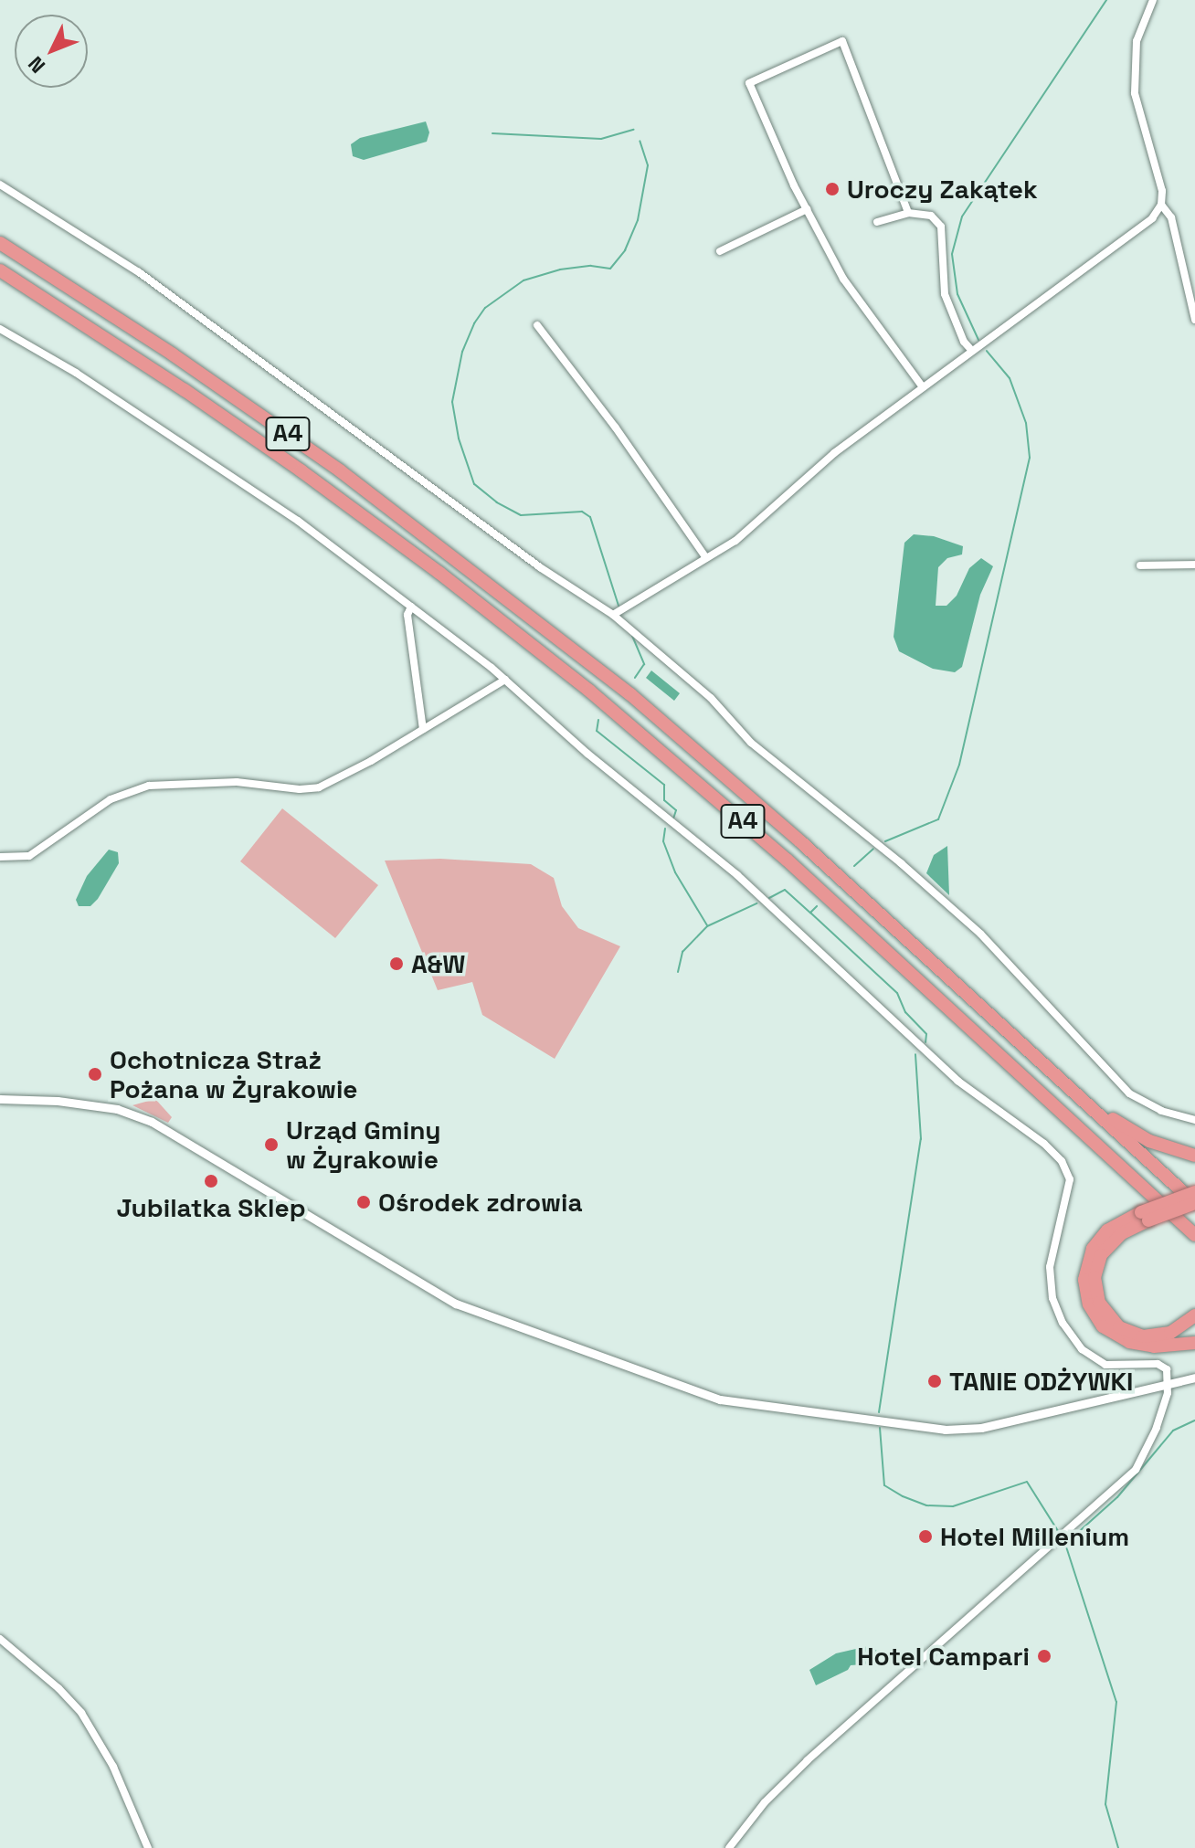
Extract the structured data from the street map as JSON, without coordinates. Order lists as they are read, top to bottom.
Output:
{
  "streets": {
    "highway": ["A4"]
  },
  "places": [
    "Uroczy Zakątek",
    "A&W",
    "Ochotnicza Straż Pożana w Żyrakowie",
    "Urząd Gminy w Żyrakowie",
    "Jubilatka Sklep",
    "Ośrodek zdrowia",
    "TANIE ODŻYWKI",
    "Hotel Millenium",
    "Hotel Campari"
  ],
  "north": "bottom left"
}
